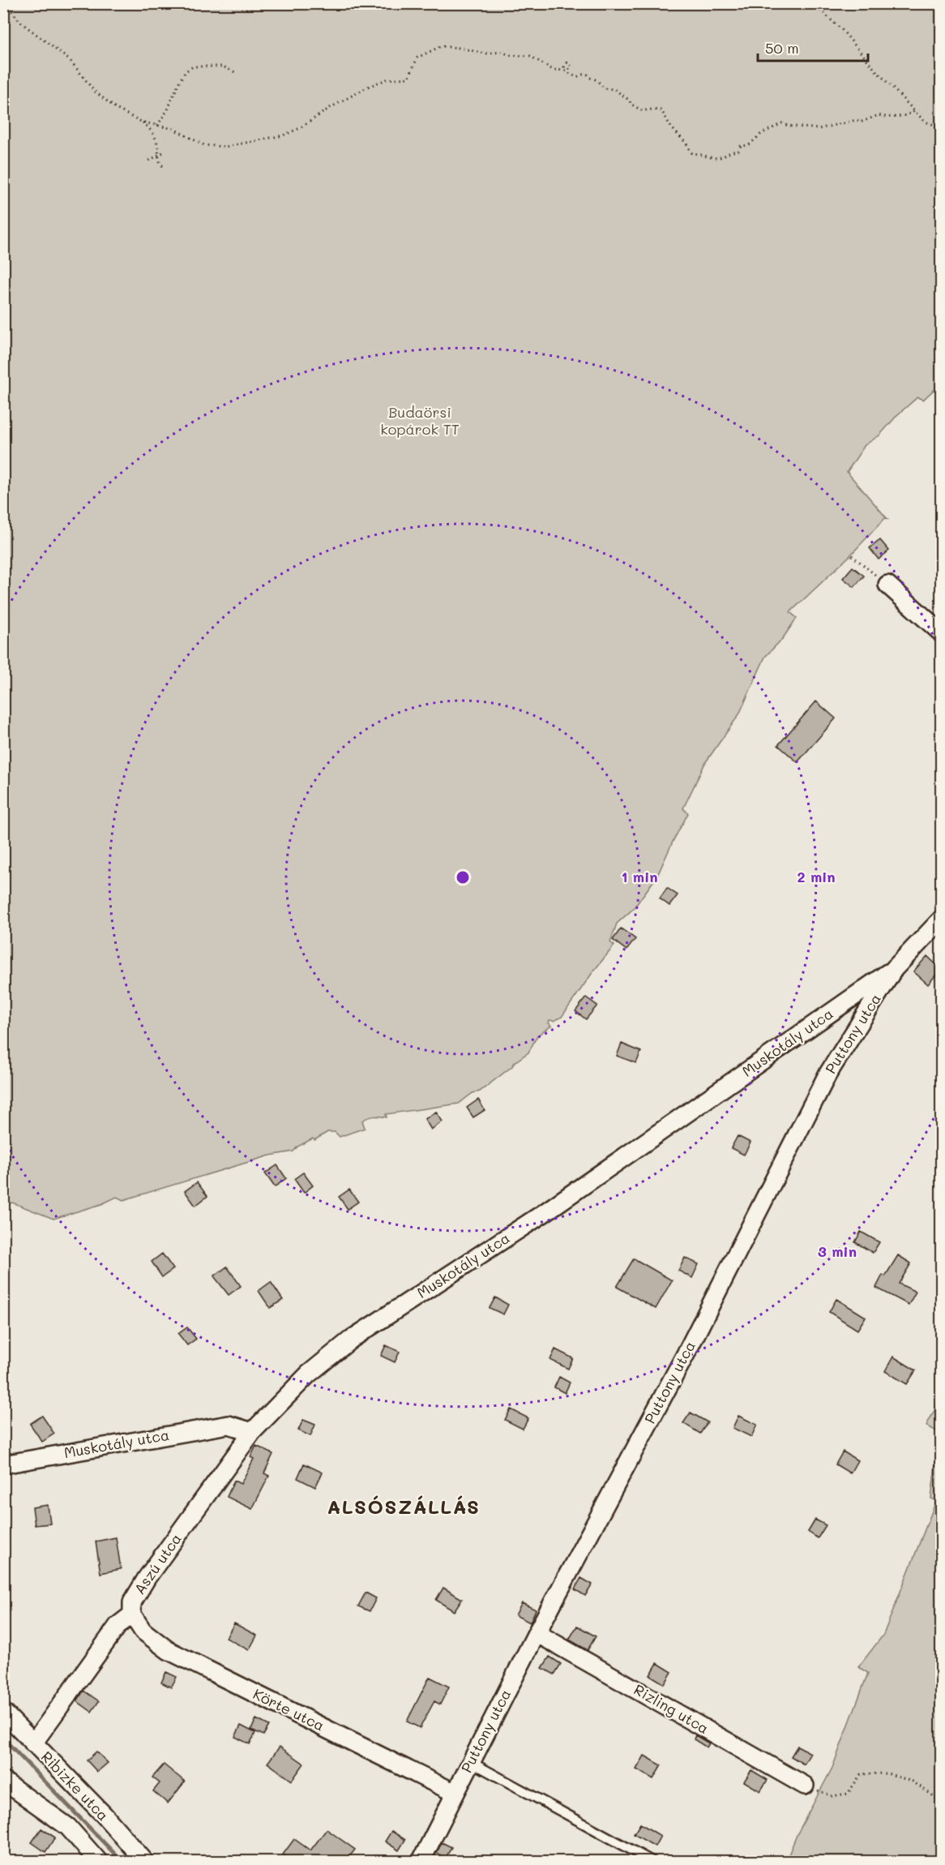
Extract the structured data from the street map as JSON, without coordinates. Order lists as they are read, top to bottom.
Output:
{
  "streets": {
    "street": [
      "Puttony utca",
      "Muskotály utca",
      "Aszú utca",
      "Rizling utca",
      "Körte utca",
      "Ribizke utca"
    ]
  },
  "crossings": [
    ["Puttony utca", "Muskotály utca"],
    ["Puttony utca", "Rizling utca"],
    ["Puttony utca", "Körte utca"],
    ["Muskotály utca", "Aszú utca"],
    ["Aszú utca", "Körte utca"],
    ["Aszú utca", "Ribizke utca"]
  ],
  "districts": ["ALSÓSZÁLLÁS"],
  "parks": ["Budaörsi kopárok TT"],
  "scale_bar": "50 m",
  "rings": ["1 min", "2 min", "3 min"]
}
